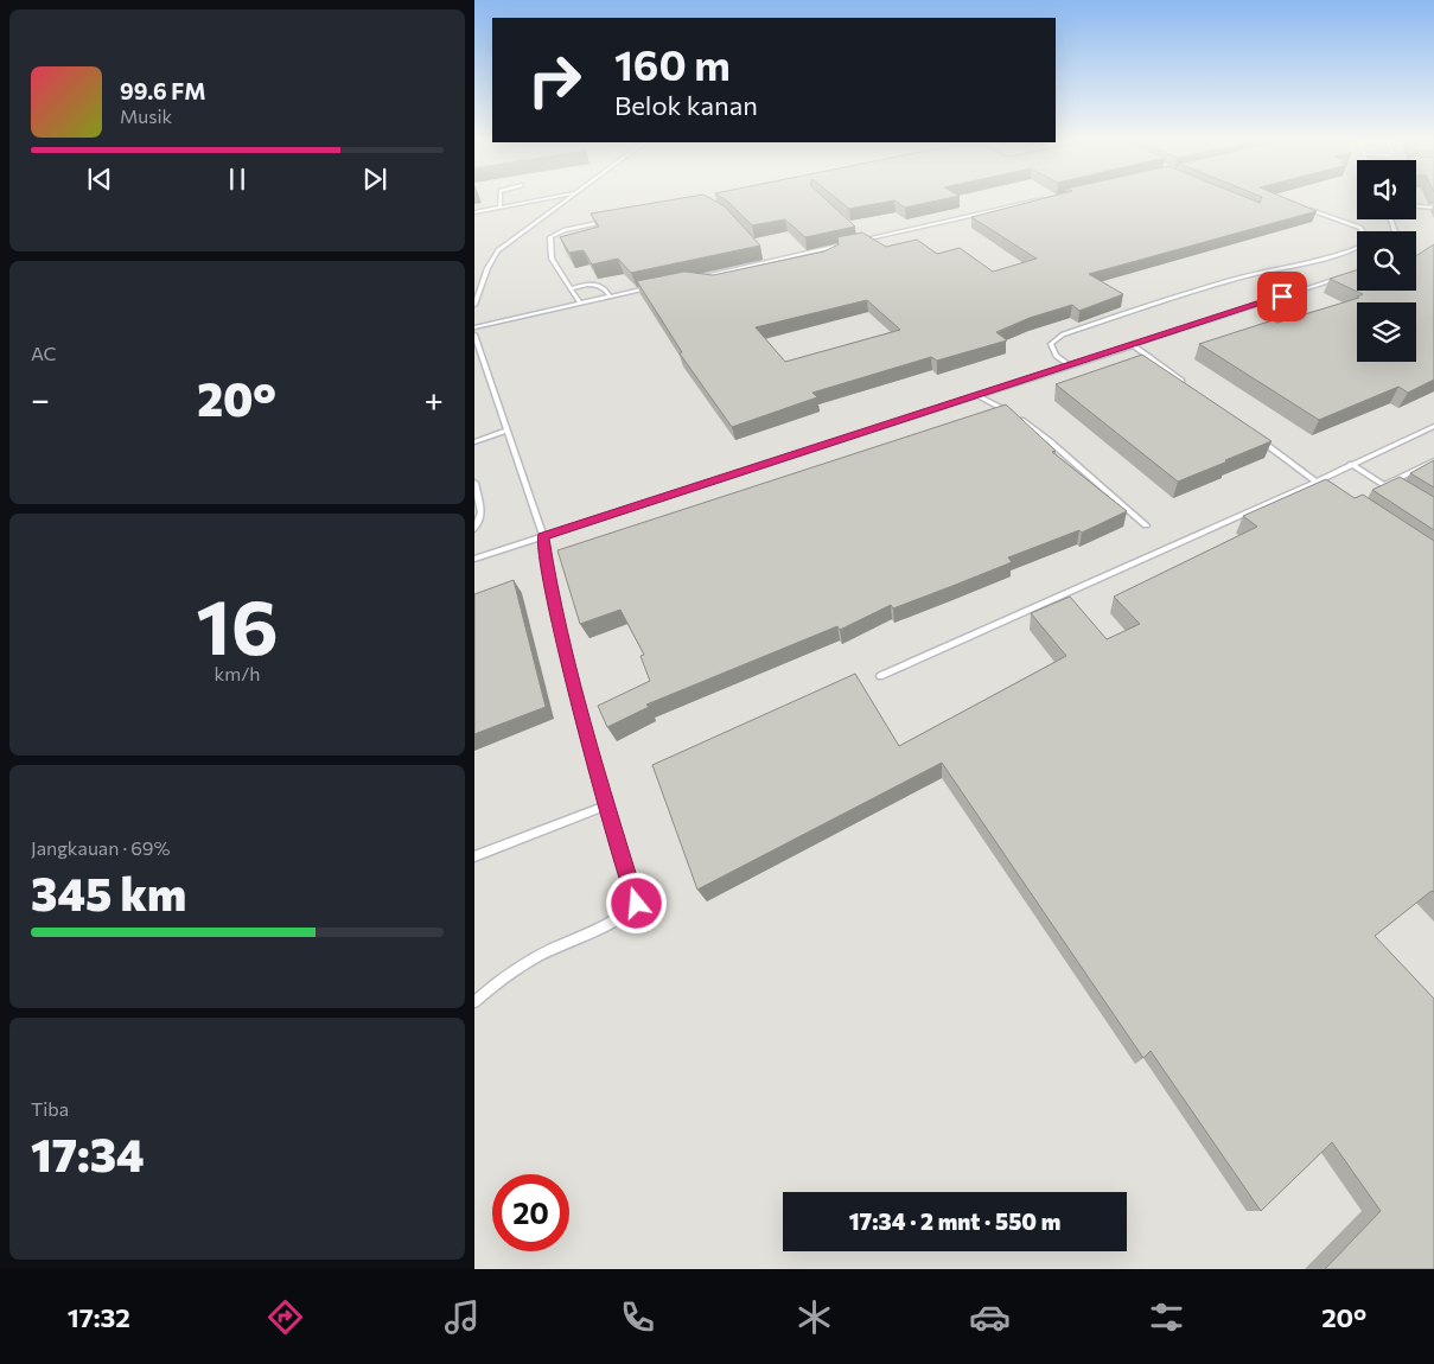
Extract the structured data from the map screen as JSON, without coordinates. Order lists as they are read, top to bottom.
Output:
{
  "page": {
    "turn": ["160 m", "Belok kanan"],
    "song": ["99.6 FM", "Musik"],
    "tile": [
      "AC",
      ["16", "km/h"],
      ["Jangkauan · 69%", "345 km"],
      ["Tiba", "17:34"]
    ],
    "heat": ["−", "20°", "+"],
    "limit": "20",
    "trip": "17:34 · 2 mnt · 550 m",
    "tabs": ["17:32", "20°"]
  }
}
